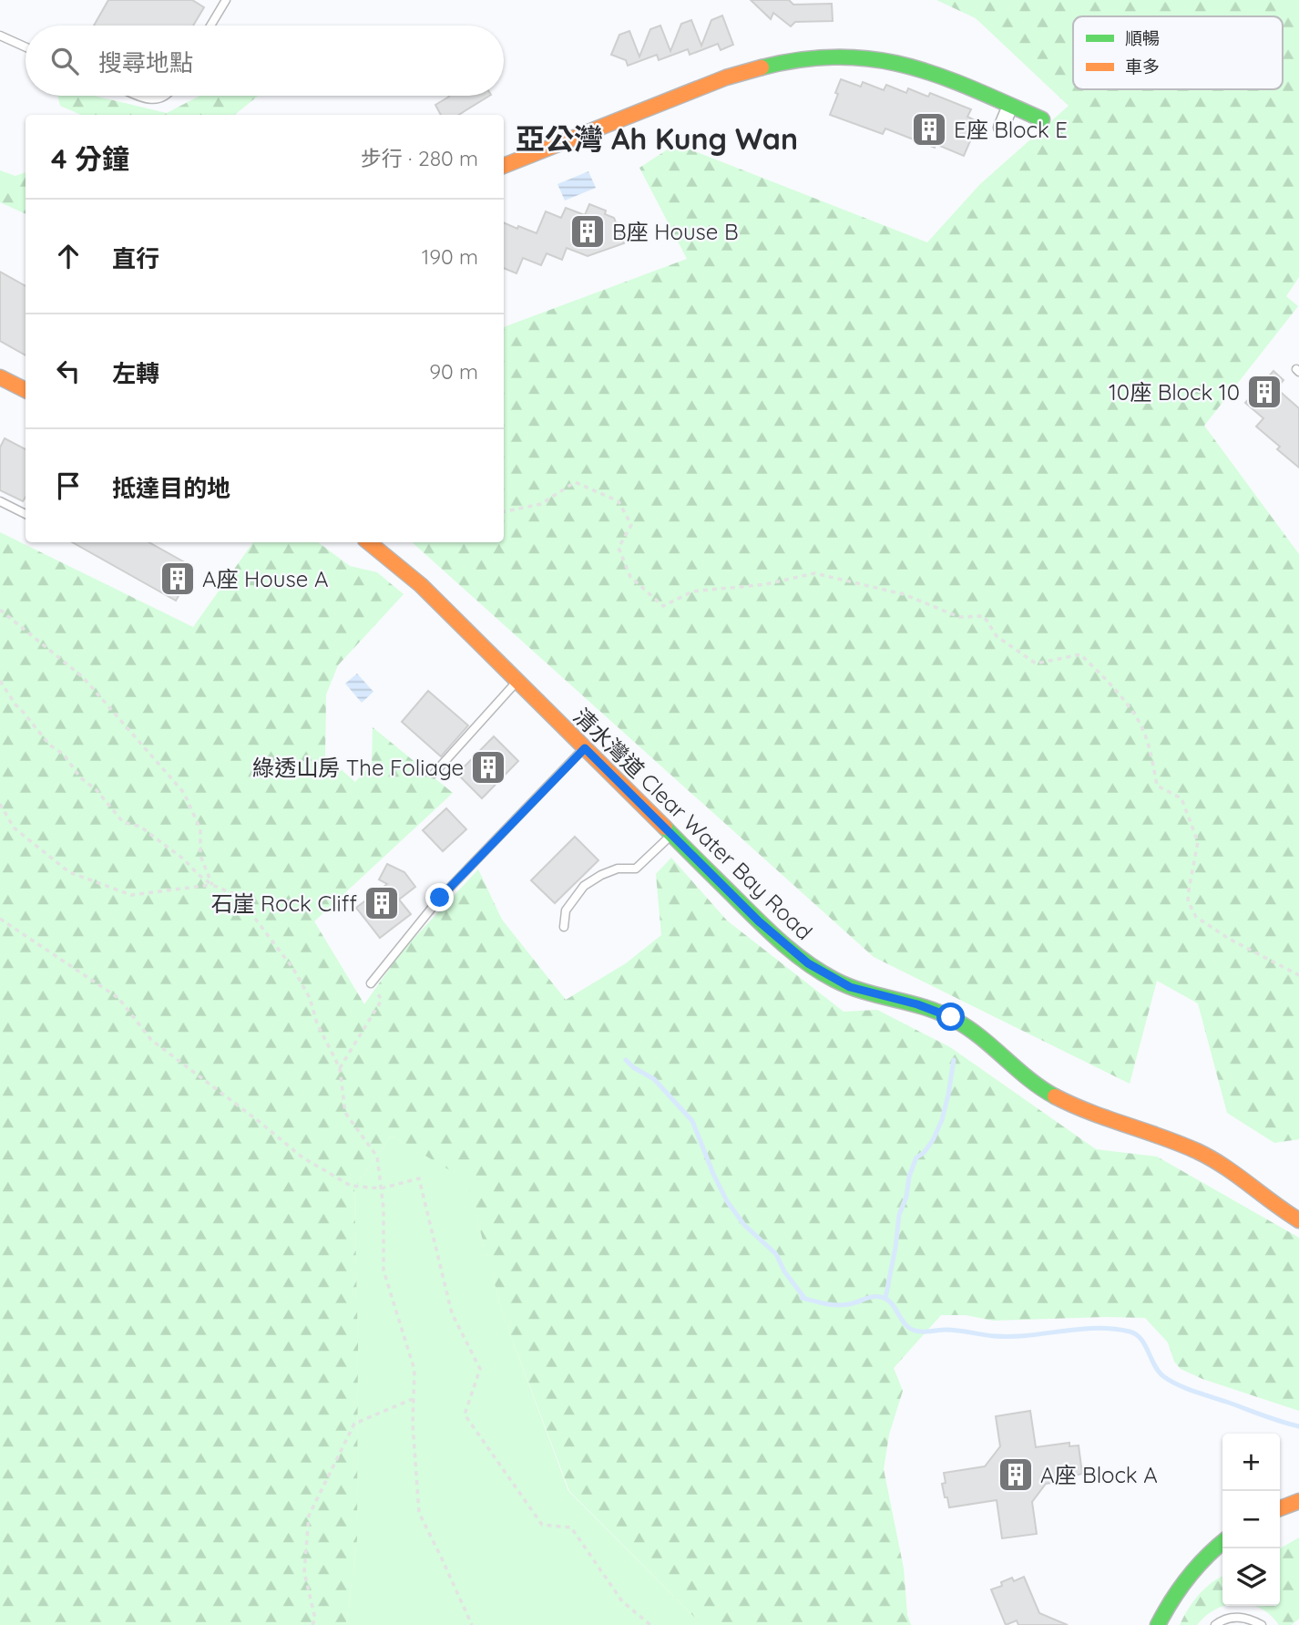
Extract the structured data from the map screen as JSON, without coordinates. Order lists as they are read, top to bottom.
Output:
{
  "streets": {
    "main road": ["清水灣道 Clear Water Bay Road"]
  },
  "districts": ["亞公灣 Ah Kung Wan"],
  "places": {
    "building": [
      "E座 Block E",
      "B座 House B",
      "10座 Block 10",
      "A座 House A",
      "綠透山房 The Foliage",
      "石崖 Rock Cliff",
      "A座 Block A"
    ]
  },
  "legend": ["順暢", "車多"],
  "page": {
    "search": "搜尋地點",
    "heading": ["4 分鐘", "步行 · 280 m"],
    "list": [
      ["直行", "190 m"],
      ["左轉", "90 m"],
      "抵達目的地"
    ],
    "map_buttons": ["+", "−"]
  }
}
